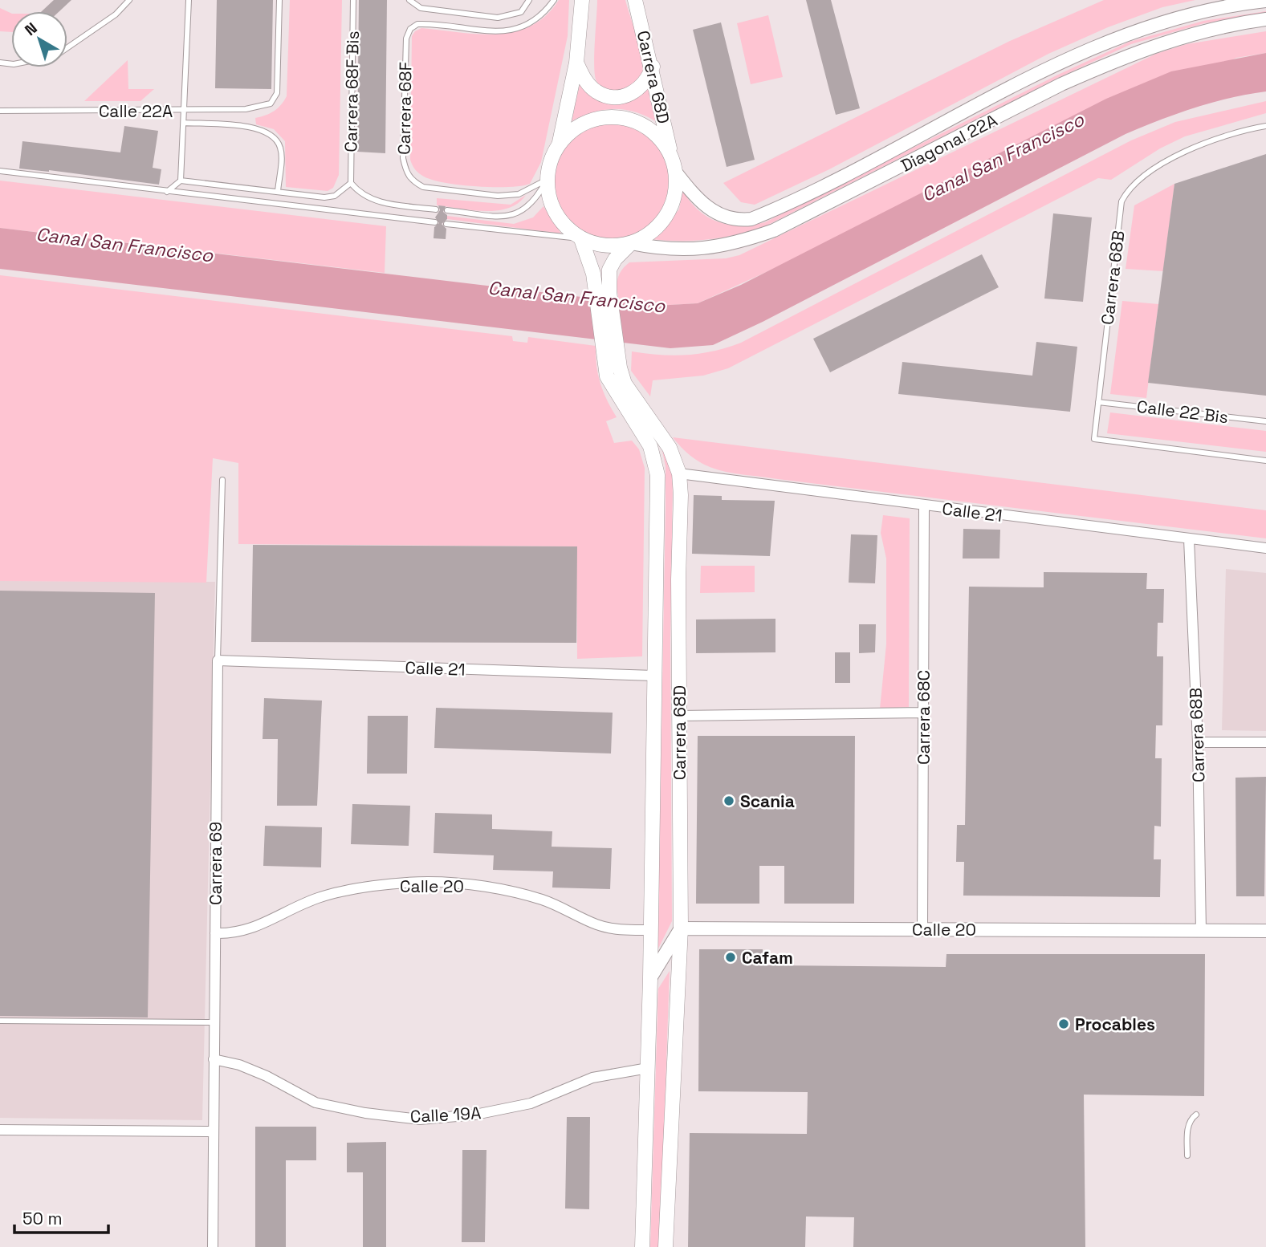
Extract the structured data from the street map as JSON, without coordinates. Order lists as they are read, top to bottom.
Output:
{
  "streets": {
    "main road": ["Carrera 68D"],
    "street": [
      "Diagonal 22A",
      "Carrera 68B",
      "Calle 21",
      "Carrera 68C",
      "Carrera 69",
      "Calle 20",
      "Calle 19A"
    ],
    "lane": [
      "Carrera 68F Bis",
      "Carrera 68F",
      "Calle 22A",
      "Calle 22 Bis"
    ]
  },
  "crossings": [
    ["Carrera 68D", "Carrera 68F"],
    ["Carrera 68D", "Diagonal 22A"],
    ["Carrera 68D", "Calle 21"],
    ["Carrera 68D", "Calle 20"],
    ["Carrera 68D", "Calle 19A"],
    ["Carrera 68F", "Diagonal 22A"],
    ["Carrera 68B", "Calle 22 Bis"],
    ["Carrera 68B", "Calle 21"],
    ["Carrera 68B", "Calle 20"],
    ["Calle 21", "Carrera 68C"],
    ["Calle 21", "Carrera 69"],
    ["Carrera 68C", "Calle 20"],
    ["Carrera 69", "Calle 20"],
    ["Carrera 69", "Calle 19A"]
  ],
  "water": ["Canal San Francisco"],
  "places": ["Scania", "Cafam", "Procables"],
  "scale_bar": "50 m",
  "north": "top left"
}
